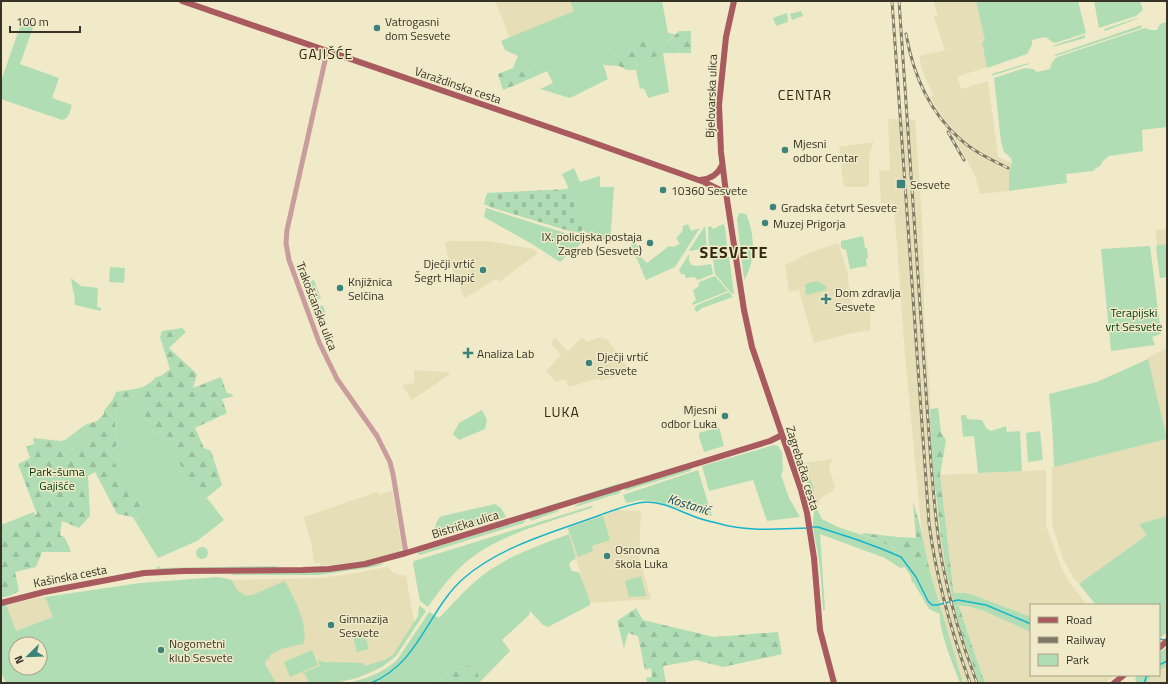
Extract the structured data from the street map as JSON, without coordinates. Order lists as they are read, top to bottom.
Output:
{
  "streets": {
    "main road": [
      "Varaždinska cesta",
      "Bjelovarska ulica",
      "Zagrebačka cesta",
      "Bistrička ulica",
      "Kašinska cesta"
    ],
    "street": ["Trakošćanska ulica"]
  },
  "crossings": [
    ["Varaždinska cesta", "Bjelovarska ulica"],
    ["Varaždinska cesta", "Trakošćanska ulica"],
    ["Varaždinska cesta", "Zagrebačka cesta"],
    ["Bjelovarska ulica", "Zagrebačka cesta"],
    ["Trakošćanska ulica", "Bistrička ulica"],
    ["Zagrebačka cesta", "Bistrička ulica"],
    ["Bistrička ulica", "Kašinska cesta"]
  ],
  "districts": [
    "GAJIŠĆE",
    "CENTAR",
    "SESVETE",
    "LUKA"
  ],
  "water": ["Kostanić"],
  "parks": ["Terapijski vrt Sesvete", "Park-šuma Gajišće"],
  "places": {
    "other": [
      "Vatrogasni dom Sesvete",
      "Mjesni odbor Centar",
      "10360 Sesvete",
      "Gradska četvrt Sesvete",
      "Muzej Prigorja",
      "IX. policijska postaja Zagreb (Sesvete)",
      "Dječji vrtić Šegrt Hlapić",
      "Knjižnica Selčina",
      "Dječji vrtić Sesvete",
      "Mjesni odbor Luka",
      "Osnovna škola Luka",
      "Gimnazija Sesvete",
      "Nogometni klub Sesvete"
    ],
    "transit": ["Sesvete"],
    "health": ["Dom zdravlja Sesvete", "Analiza Lab"]
  },
  "legend": ["Road", "Railway", "Park"],
  "scale_bar": "100 m",
  "north": "bottom left"
}
